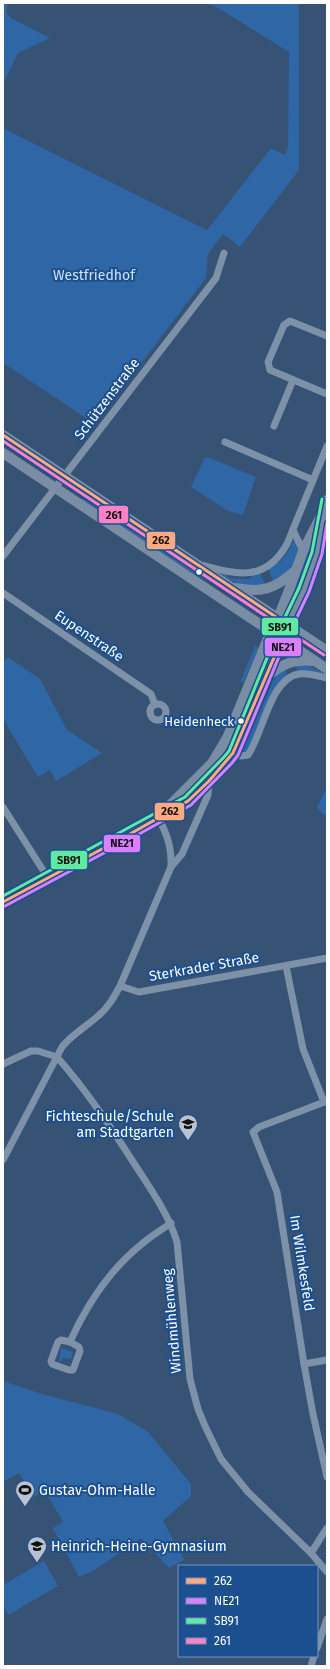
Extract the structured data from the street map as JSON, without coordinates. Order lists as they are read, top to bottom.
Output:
{
  "streets": {
    "street": [
      "Schützenstraße",
      "Eupenstraße",
      "Sterkrader Straße",
      "Im Wilmkesfeld",
      "Windmühlenweg"
    ]
  },
  "crossings": [
    ["Sterkrader Straße", "Im Wilmkesfeld"]
  ],
  "parks": ["Westfriedhof"],
  "places": {
    "other": ["Heidenheck"],
    "school or university": ["Fichteschule/Schule am Stadtgarten", "Heinrich-Heine-Gymnasium"],
    "sports": ["Gustav-Ohm-Halle"]
  },
  "lines": [
    "transit line 262",
    "transit line 261",
    "transit line SB91",
    "transit line NE21"
  ],
  "legend": [
    "262",
    "NE21",
    "SB91",
    "261"
  ]
}
